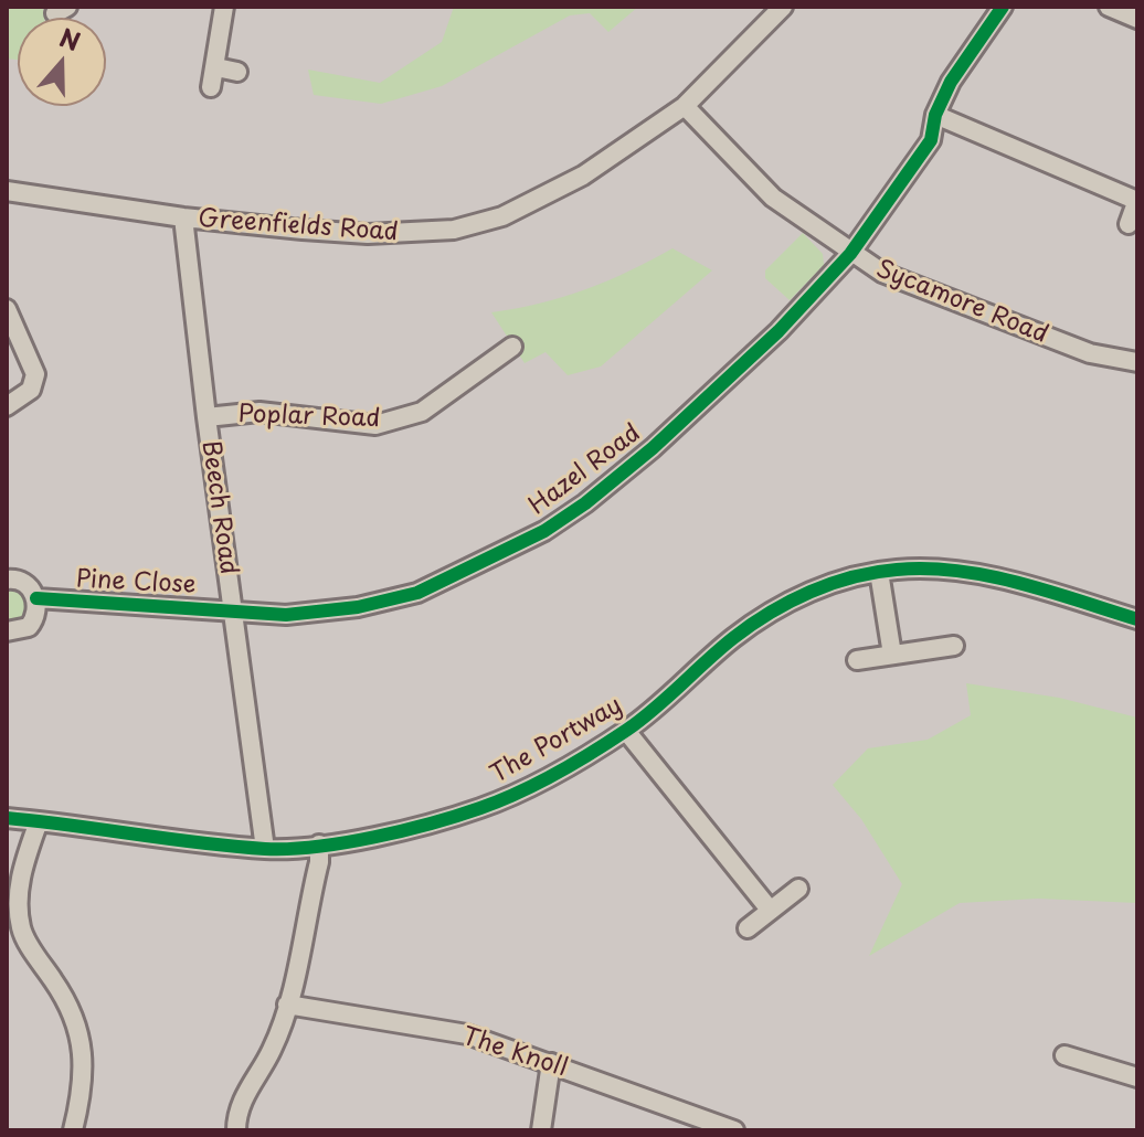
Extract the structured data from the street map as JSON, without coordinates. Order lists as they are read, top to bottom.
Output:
{
  "streets": {
    "street": [
      "Greenfields Road",
      "Sycamore Road",
      "Poplar Road",
      "Hazel Road",
      "Beech Road",
      "Pine Close",
      "The Portway",
      "The Knoll"
    ]
  },
  "crossings": [
    ["Greenfields Road", "Sycamore Road"],
    ["Greenfields Road", "Beech Road"],
    ["Sycamore Road", "Hazel Road"],
    ["Poplar Road", "Beech Road"],
    ["Hazel Road", "Beech Road"],
    ["Hazel Road", "Pine Close"],
    ["Beech Road", "Pine Close"],
    ["Beech Road", "The Portway"]
  ],
  "north": "top"
}
